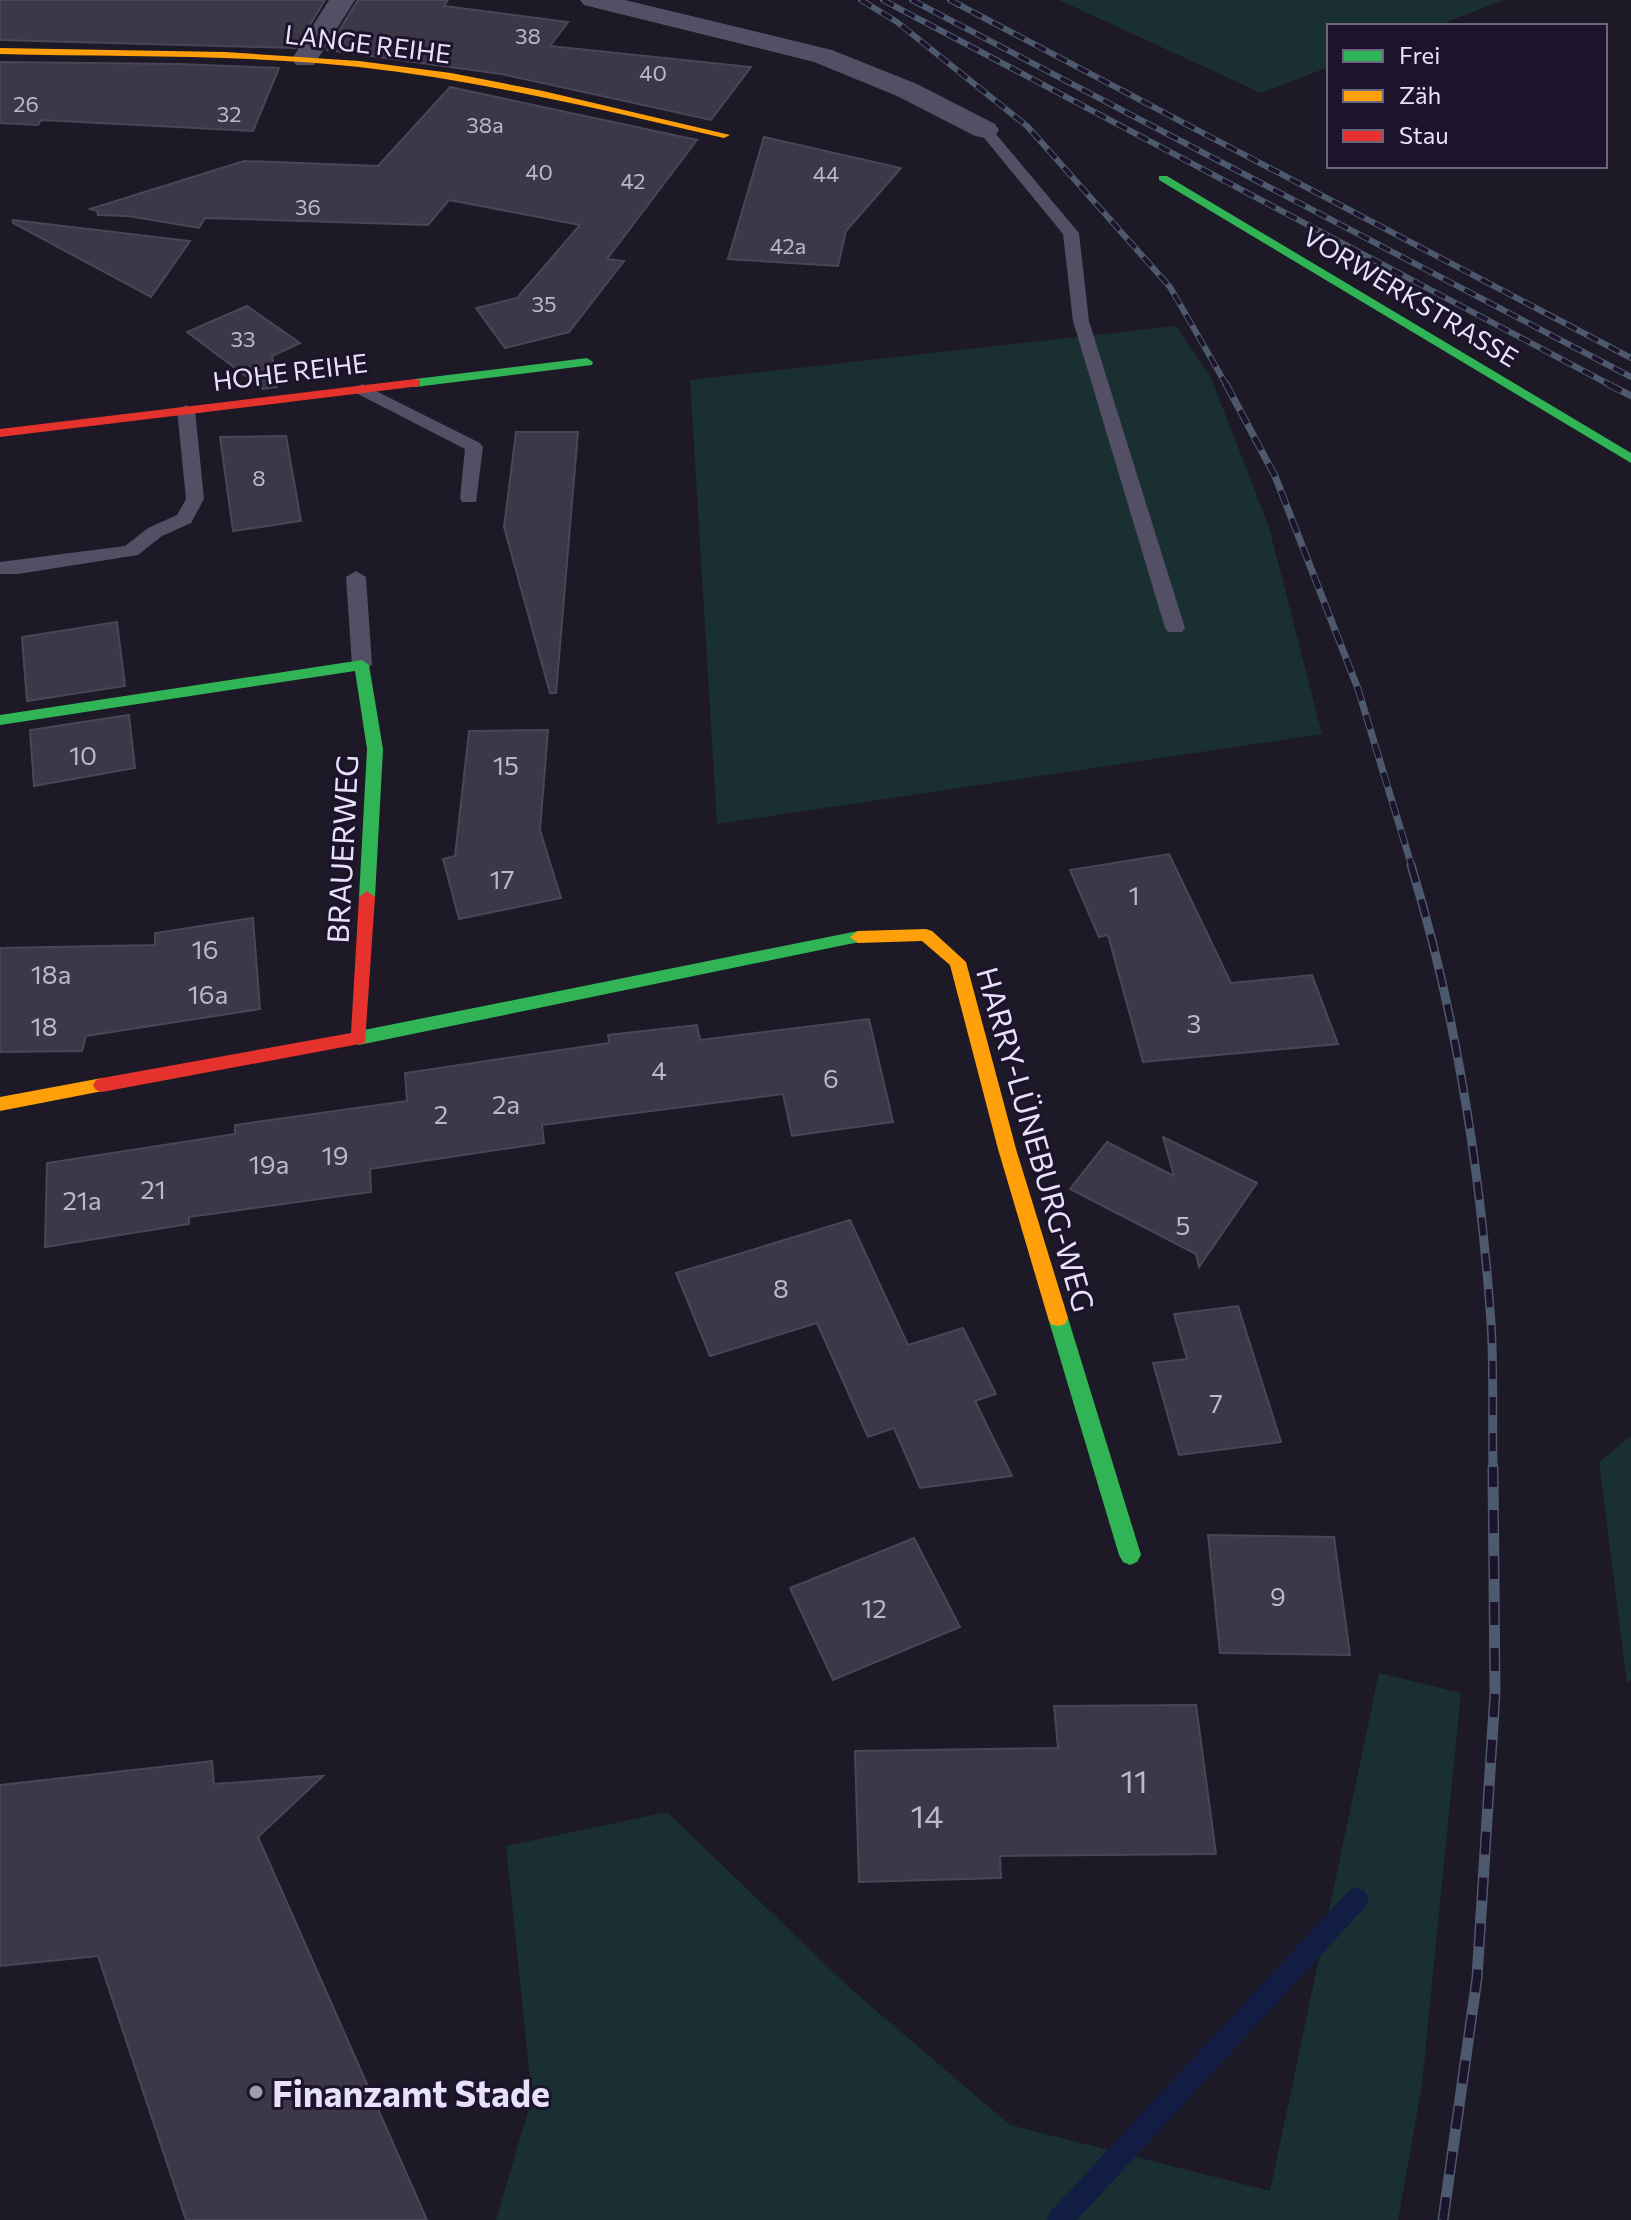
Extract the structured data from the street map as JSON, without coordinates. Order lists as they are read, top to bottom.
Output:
{
  "streets": {
    "street": [
      "LANGE REIHE",
      "VORWERKSTRASSE",
      "HOHE REIHE",
      "BRAUERWEG",
      "HARRY-LÜNEBURG-WEG"
    ]
  },
  "crossings": [
    ["BRAUERWEG", "HARRY-LÜNEBURG-WEG"]
  ],
  "places": ["Finanzamt Stade"],
  "house_numbers": [
    "38",
    "40",
    "26",
    "32",
    "38a",
    "40",
    "44",
    "42",
    "36",
    "42a",
    "35",
    "33",
    "8",
    "10",
    "15",
    "17",
    "1",
    "16",
    "18a",
    "16a",
    "3",
    "18",
    "4",
    "6",
    "2a",
    "2",
    "19",
    "19a",
    "21",
    "21a",
    "5",
    "8",
    "7",
    "9",
    "12",
    "11",
    "14"
  ],
  "legend": ["Frei", "Zäh", "Stau"]
}
